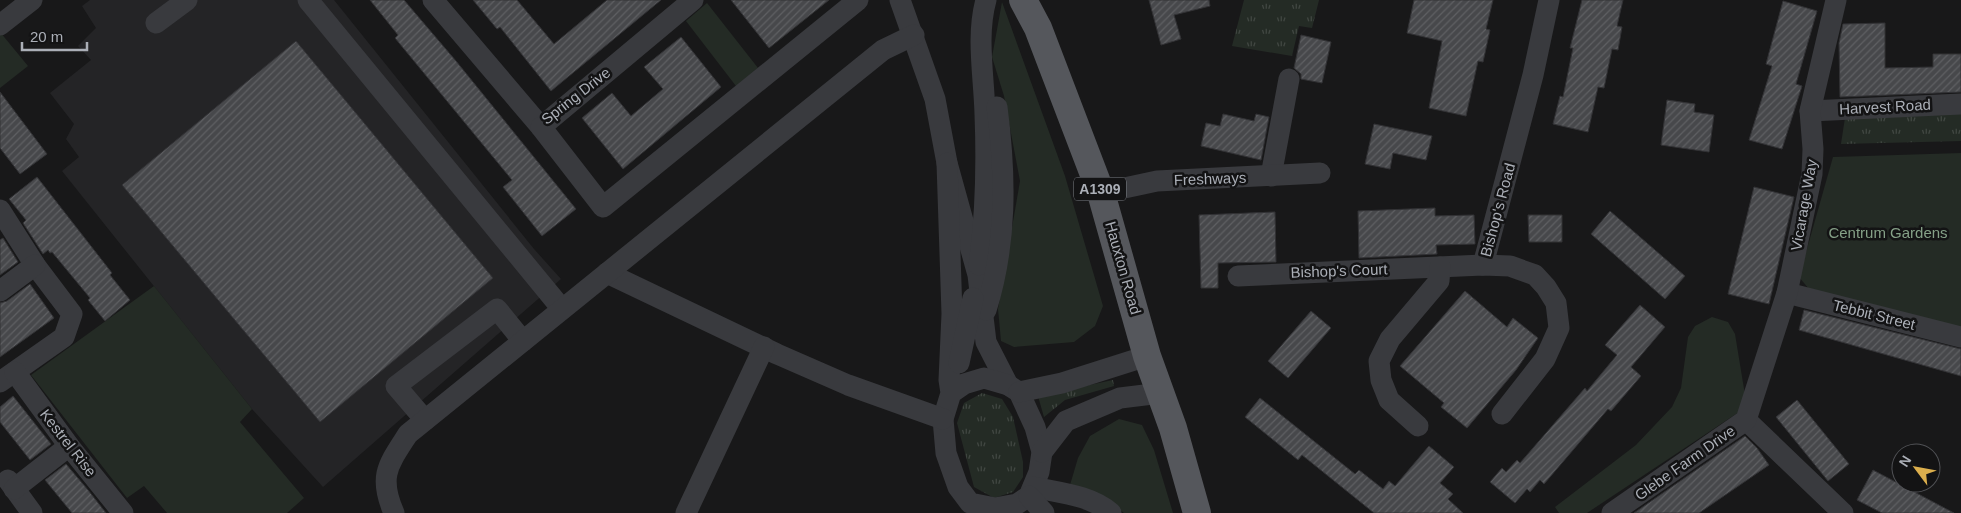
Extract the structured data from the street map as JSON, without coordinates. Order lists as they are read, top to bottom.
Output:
{
  "streets": {
    "main road": ["A1309", "Hauxton Road"],
    "street": [
      "Spring Drive",
      "Harvest Road",
      "Freshways",
      "Vicarage Way",
      "Bishop's Road",
      "Bishop's Court",
      "Tebbit Street",
      "Kestrel Rise",
      "Glebe Farm Drive"
    ]
  },
  "crossings": [
    ["Harvest Road", "Vicarage Way"],
    ["Freshways", "Hauxton Road"],
    ["Vicarage Way", "Tebbit Street"],
    ["Vicarage Way", "Glebe Farm Drive"],
    ["Bishop's Road", "Bishop's Court"],
    ["Tebbit Street", "Glebe Farm Drive"]
  ],
  "parks": ["Centrum Gardens"],
  "scale_bar": "20 m",
  "north": "top left"
}
